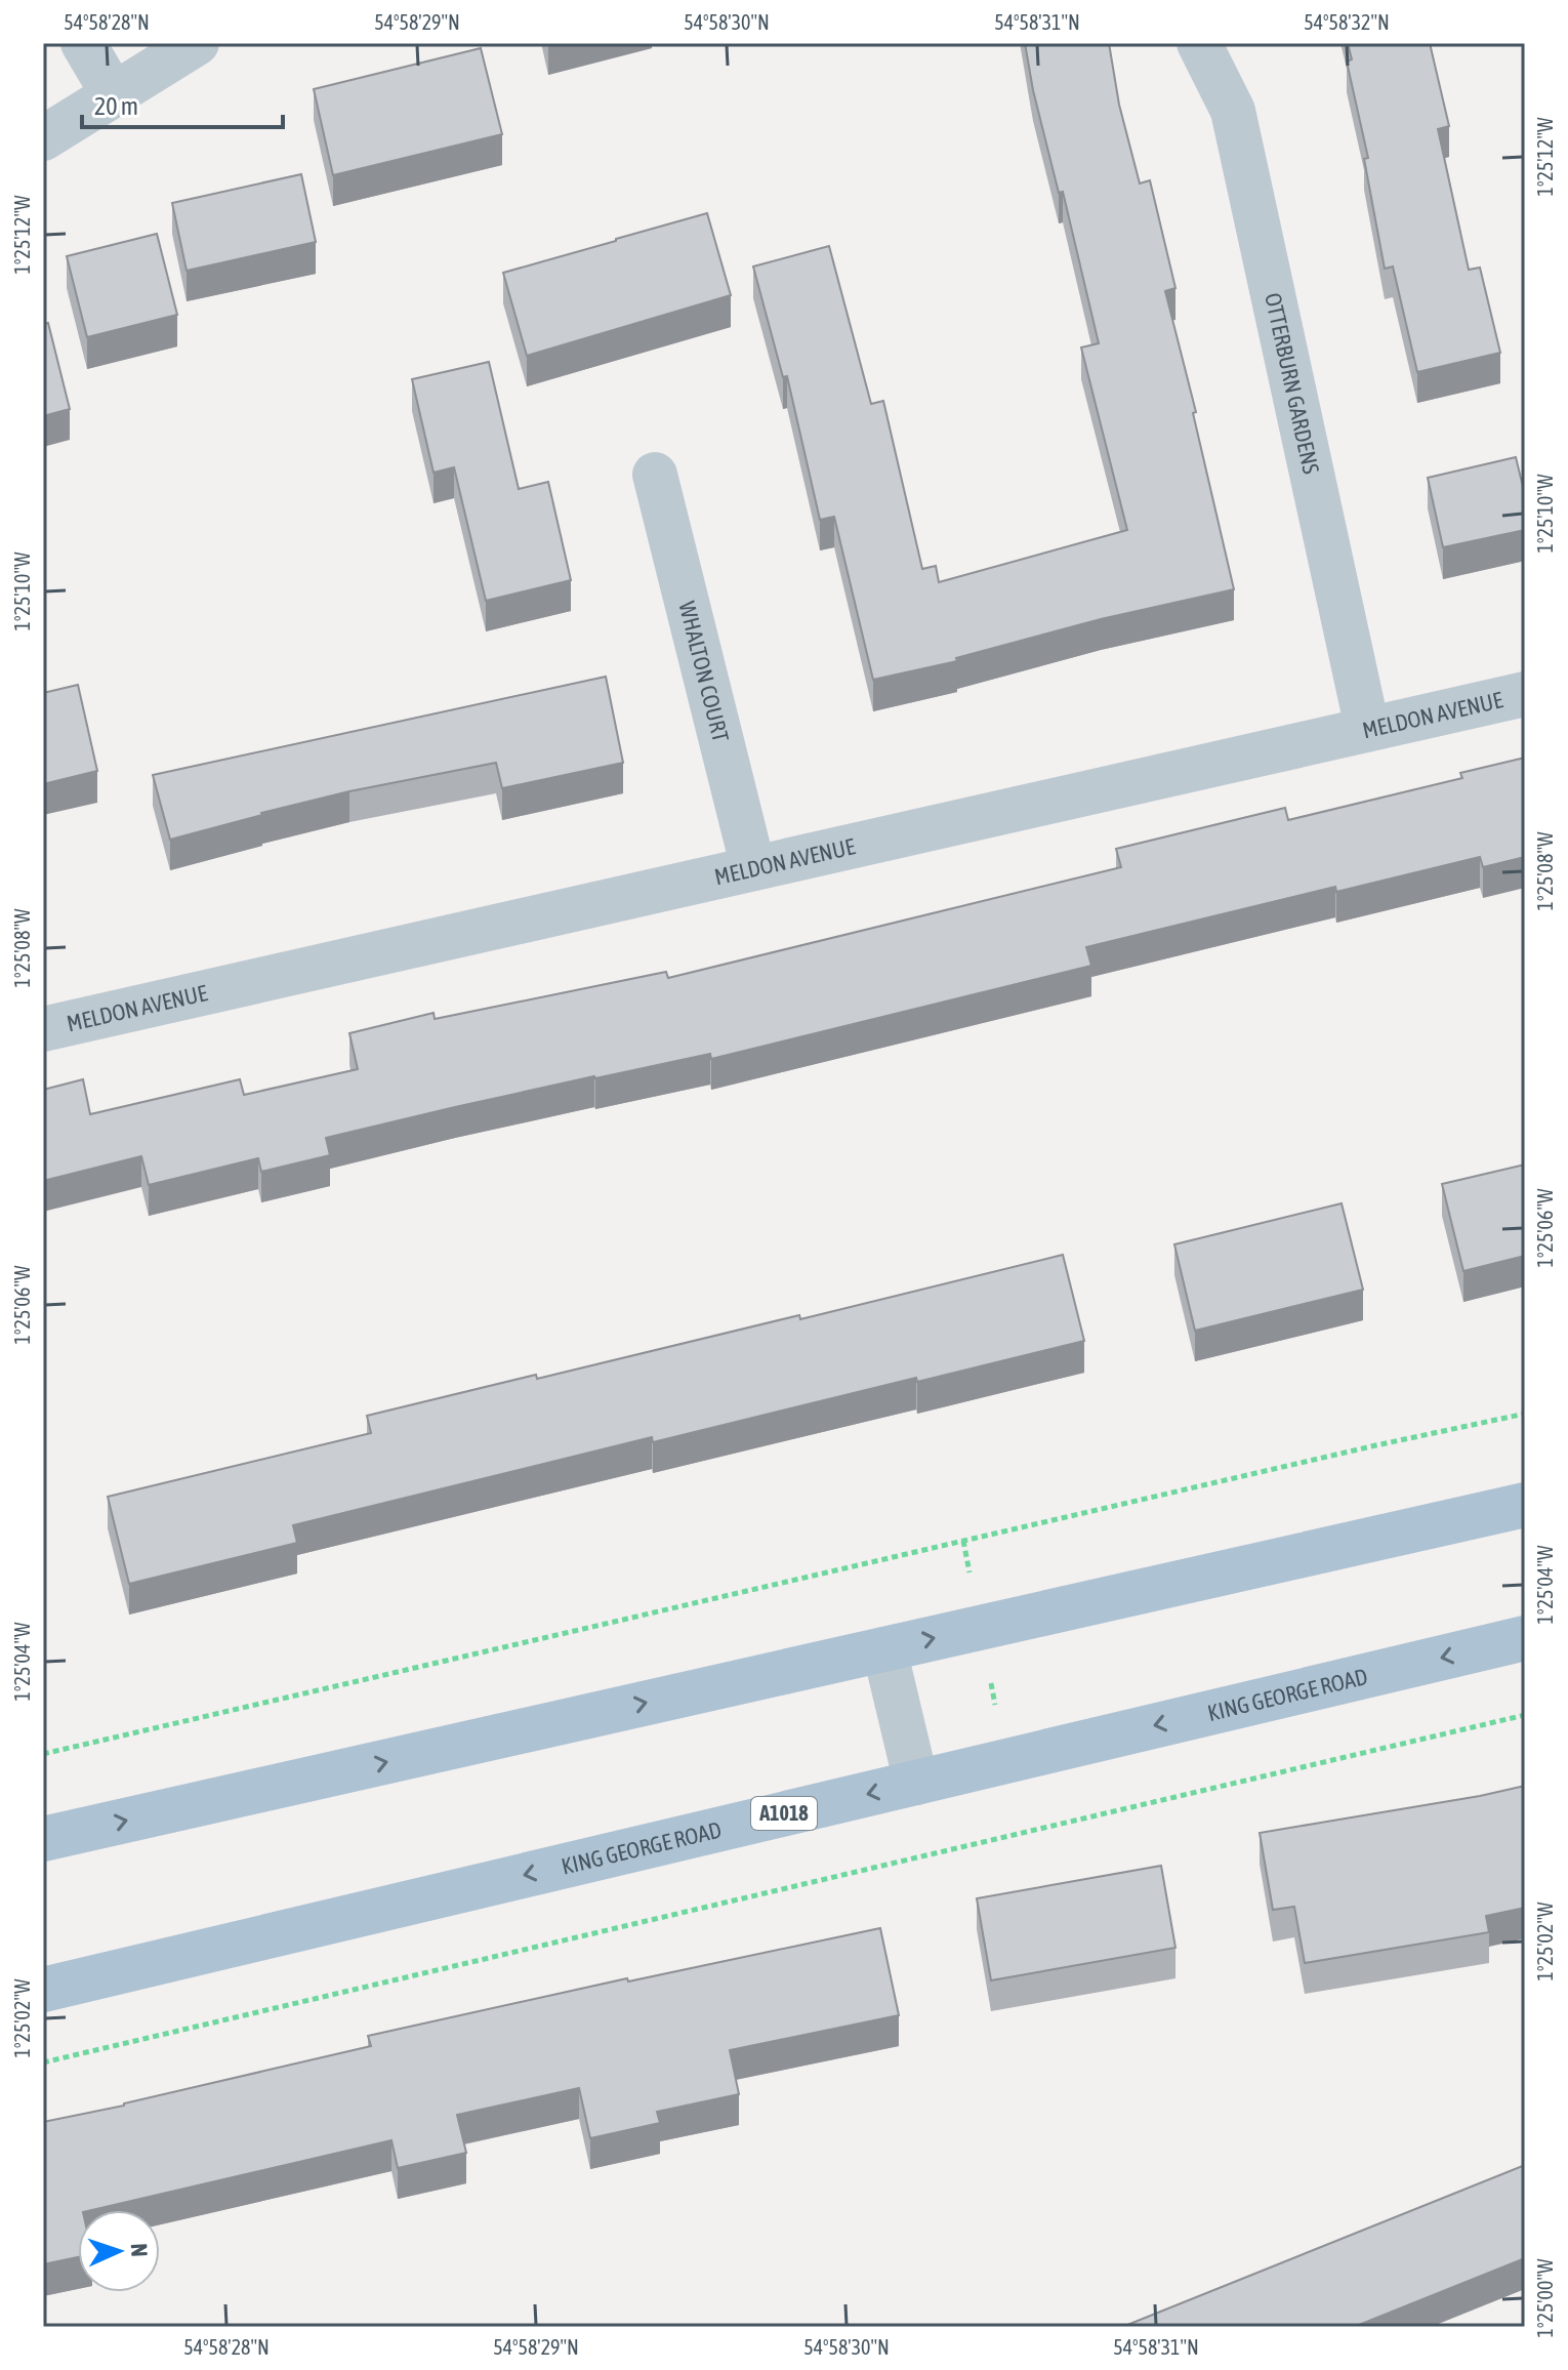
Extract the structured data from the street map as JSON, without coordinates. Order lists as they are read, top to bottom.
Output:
{
  "streets": {
    "main road": ["KING GEORGE ROAD", "A1018"],
    "street": ["OTTERBURN GARDENS", "WHALTON COURT", "MELDON AVENUE"]
  },
  "crossings": [
    ["OTTERBURN GARDENS", "MELDON AVENUE"],
    ["WHALTON COURT", "MELDON AVENUE"]
  ],
  "scale_bar": "20 m",
  "north": "right",
  "coordinates": [
    "54°58'28\"N",
    "54°58'29\"N",
    "54°58'30\"N",
    "54°58'31\"N",
    "54°58'32\"N",
    "1°25'12\"W",
    "1°25'10\"W",
    "1°25'08\"W",
    "1°25'06\"W",
    "1°25'04\"W",
    "1°25'02\"W",
    "1°25'00\"W"
  ]
}
